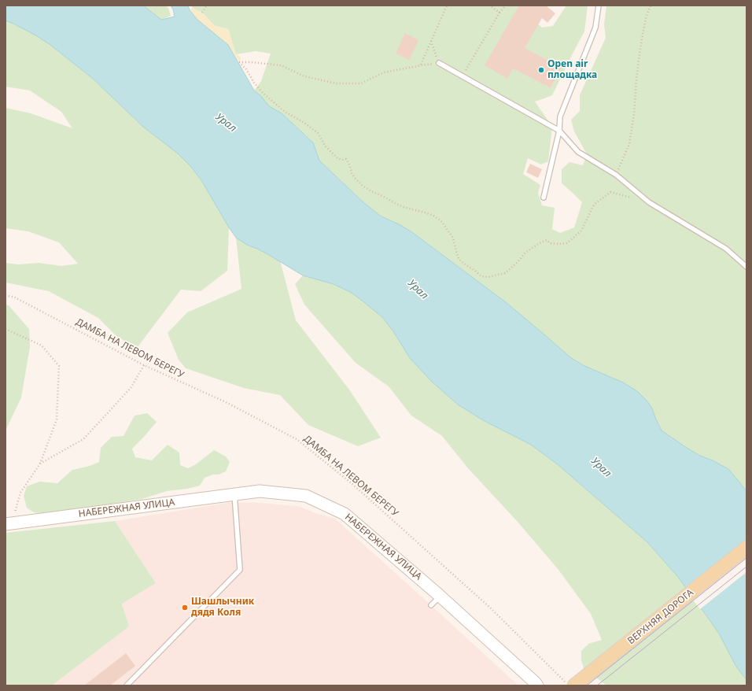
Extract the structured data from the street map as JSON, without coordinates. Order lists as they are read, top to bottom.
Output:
{
  "streets": {
    "main road": ["НАБЕРЕЖНАЯ УЛИЦА", "ВЕРХНЯЯ ДОРОГА"],
    "path": ["ДАМБА НА ЛЕВОМ БЕРЕГУ"]
  },
  "crossings": [
    ["ДАМБА НА ЛЕВОМ БЕРЕГУ", "ВЕРХНЯЯ ДОРОГА"]
  ],
  "water": ["Урал"],
  "places": ["Open air площадка", "Шашлычник дядя Коля"]
}
